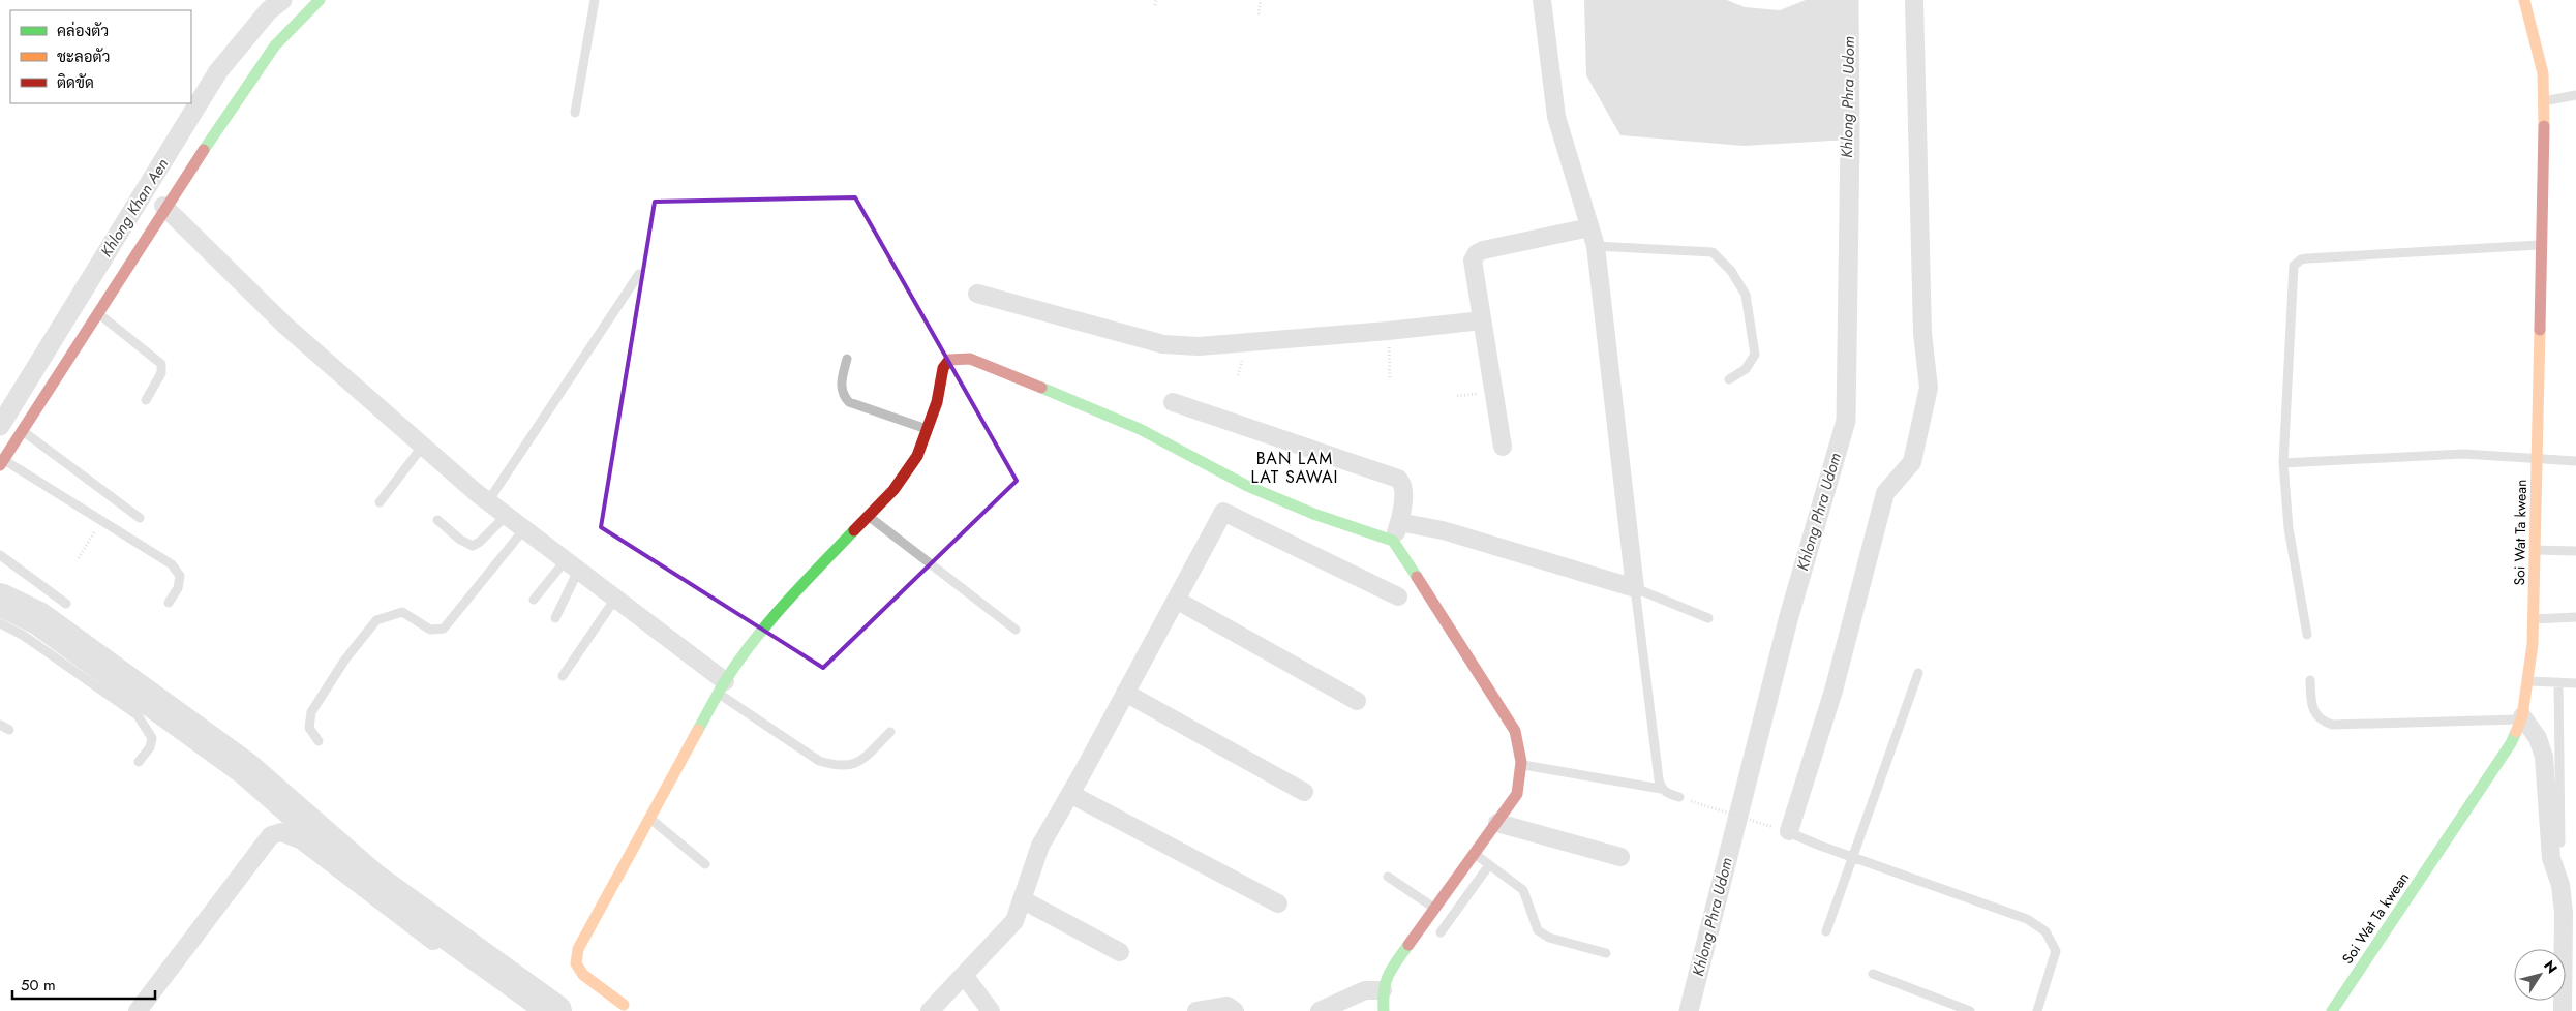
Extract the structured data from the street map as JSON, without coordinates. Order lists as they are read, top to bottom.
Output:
{
  "streets": {
    "street": ["Soi Wat Ta kwean"]
  },
  "districts": ["BAN LAM LAT SAWAI"],
  "water": ["Khlong Phra Udom", "Khlong Khan Aen"],
  "legend": ["คล่องตัว", "ชะลอตัว", "ติดขัด"],
  "scale_bar": "50 m",
  "north": "top right"
}
